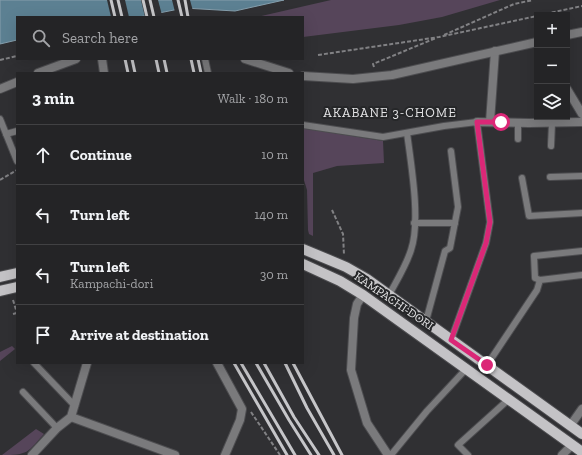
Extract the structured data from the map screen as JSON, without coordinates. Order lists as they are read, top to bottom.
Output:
{
  "streets": {
    "main road": ["KAMPACHI-DORI"]
  },
  "districts": ["AKABANE 3-CHOME"],
  "page": {
    "map_buttons": ["+", "−"],
    "search": "Search here",
    "heading": ["3 min", "Walk · 180 m"],
    "list": [
      ["Continue", "10 m"],
      ["Turn left", "140 m"],
      ["Turn left", "Kampachi-dori", "30 m"],
      "Arrive at destination"
    ]
  }
}
